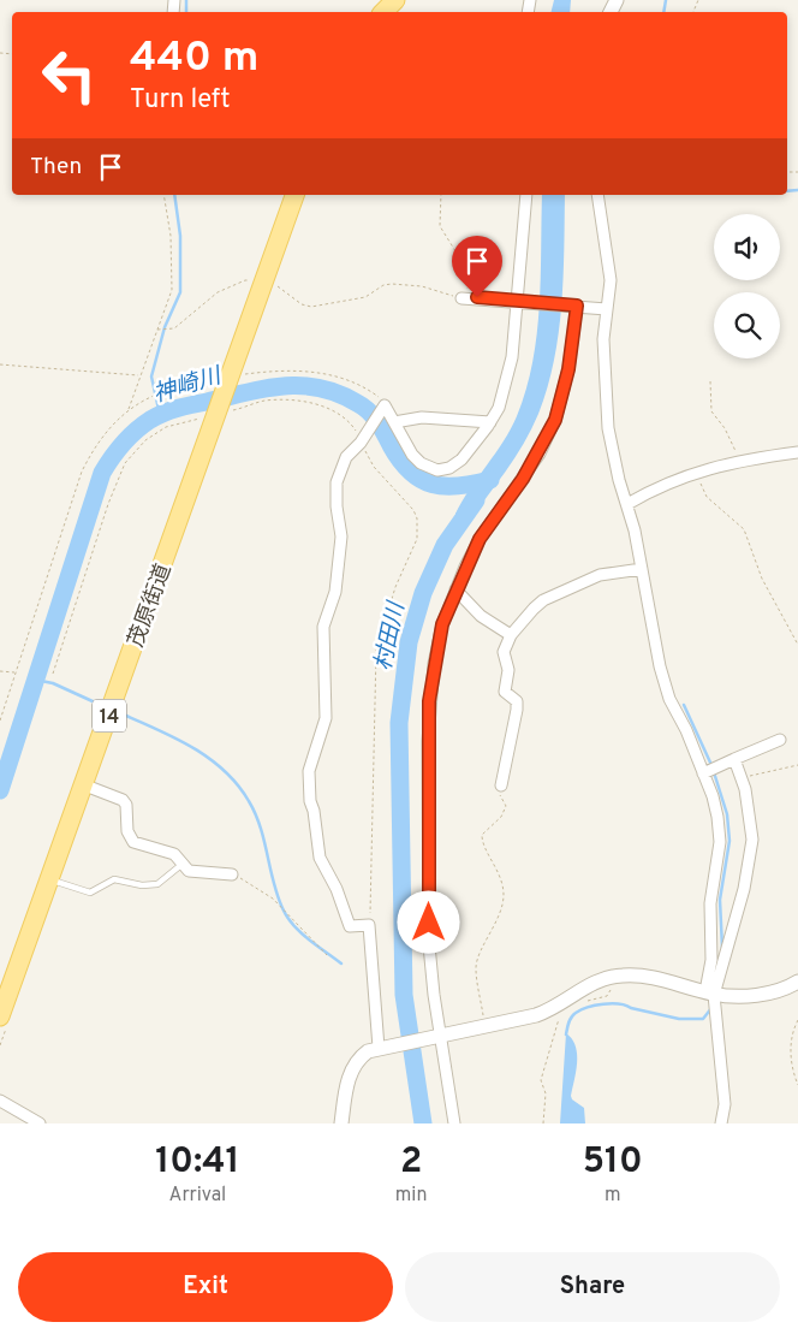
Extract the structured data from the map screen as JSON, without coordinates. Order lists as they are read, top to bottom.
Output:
{
  "streets": {
    "main road": ["茂原街道", "14"]
  },
  "water": ["神崎川", "村田川"],
  "page": {
    "turn": ["440 m", "Turn left"],
    "then": "Then",
    "eta": [
      "10:41",
      "Arrival",
      "2",
      "min",
      "510",
      "m"
    ],
    "buttons": ["Exit", "Share"]
  }
}
